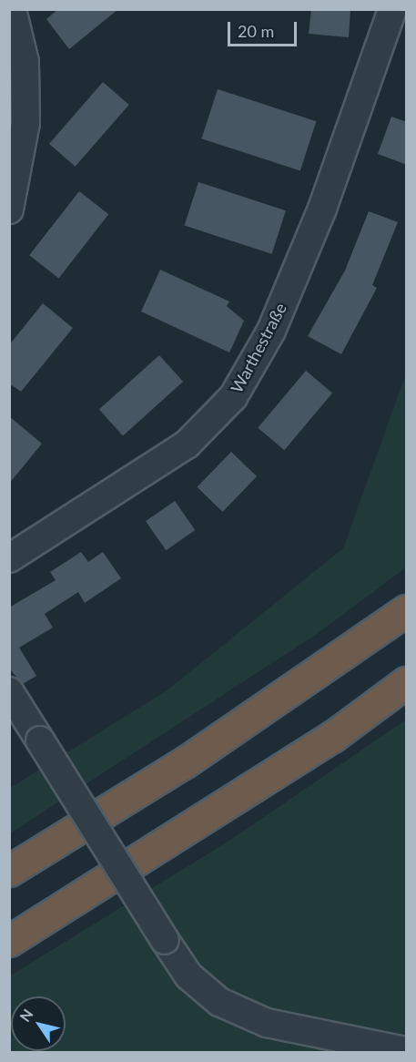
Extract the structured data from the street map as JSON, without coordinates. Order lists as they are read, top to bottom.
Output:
{
  "streets": {
    "street": ["Warthestraße"]
  },
  "scale_bar": "20 m",
  "north": "top left"
}
